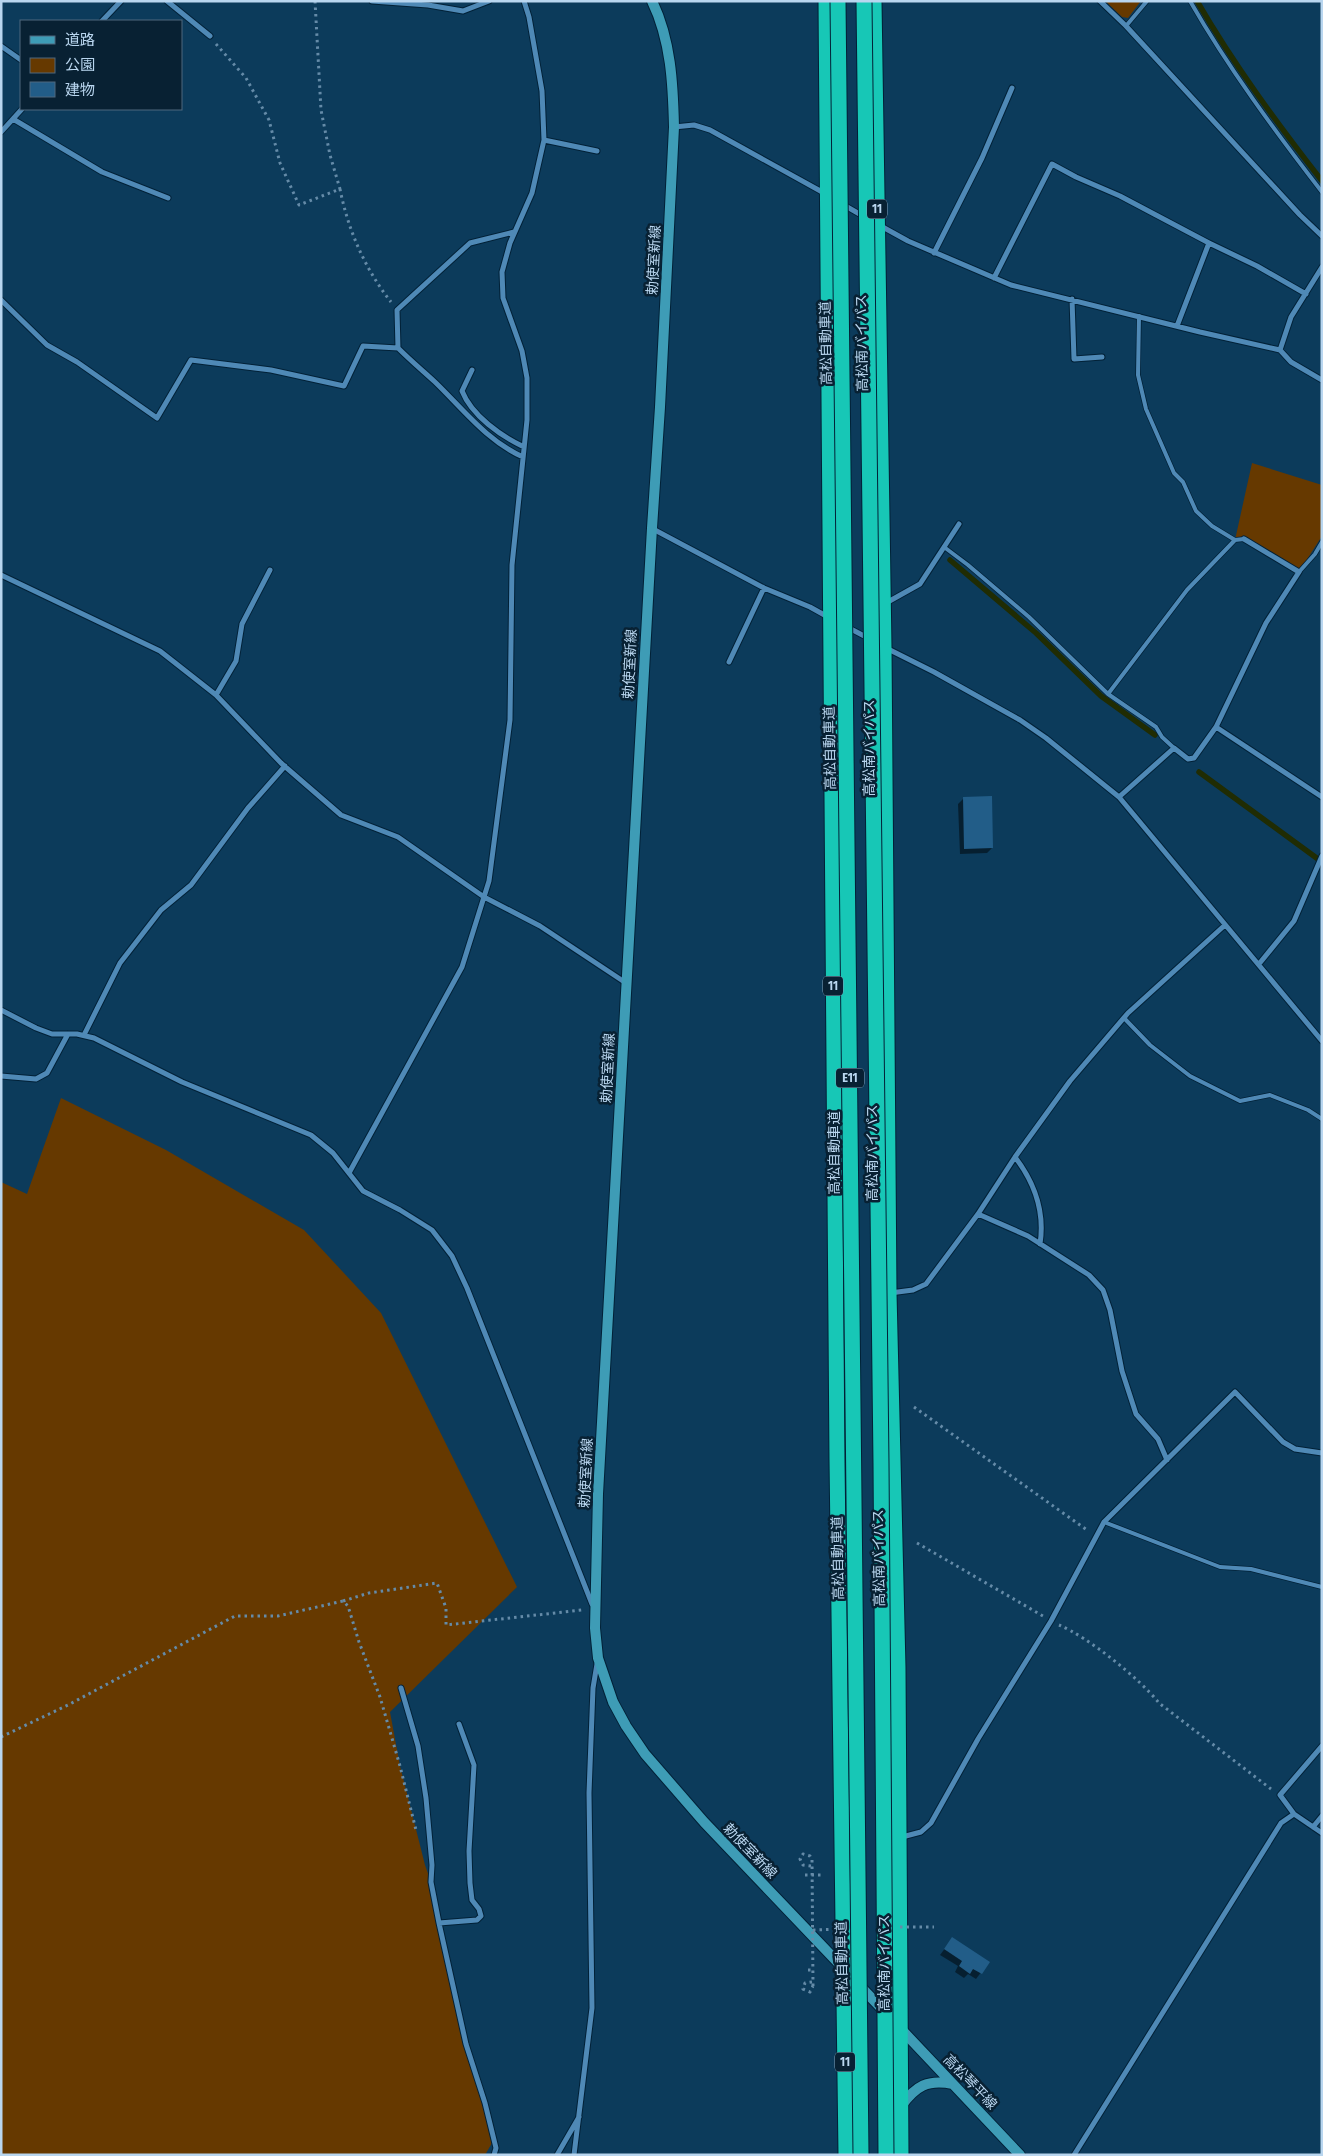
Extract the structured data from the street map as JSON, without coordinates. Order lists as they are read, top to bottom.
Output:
{
  "streets": {
    "highway": [
      "11",
      "高松自動車道",
      "高松南バイパス",
      "E11"
    ],
    "main road": ["勅使室新線", "高松琴平線"]
  },
  "crossings": [
    ["11", "勅使室新線"],
    ["勅使室新線", "高松南バイパス"],
    ["勅使室新線", "高松琴平線"],
    ["高松南バイパス", "高松琴平線"]
  ],
  "legend": ["道路", "公園", "建物"]
}
